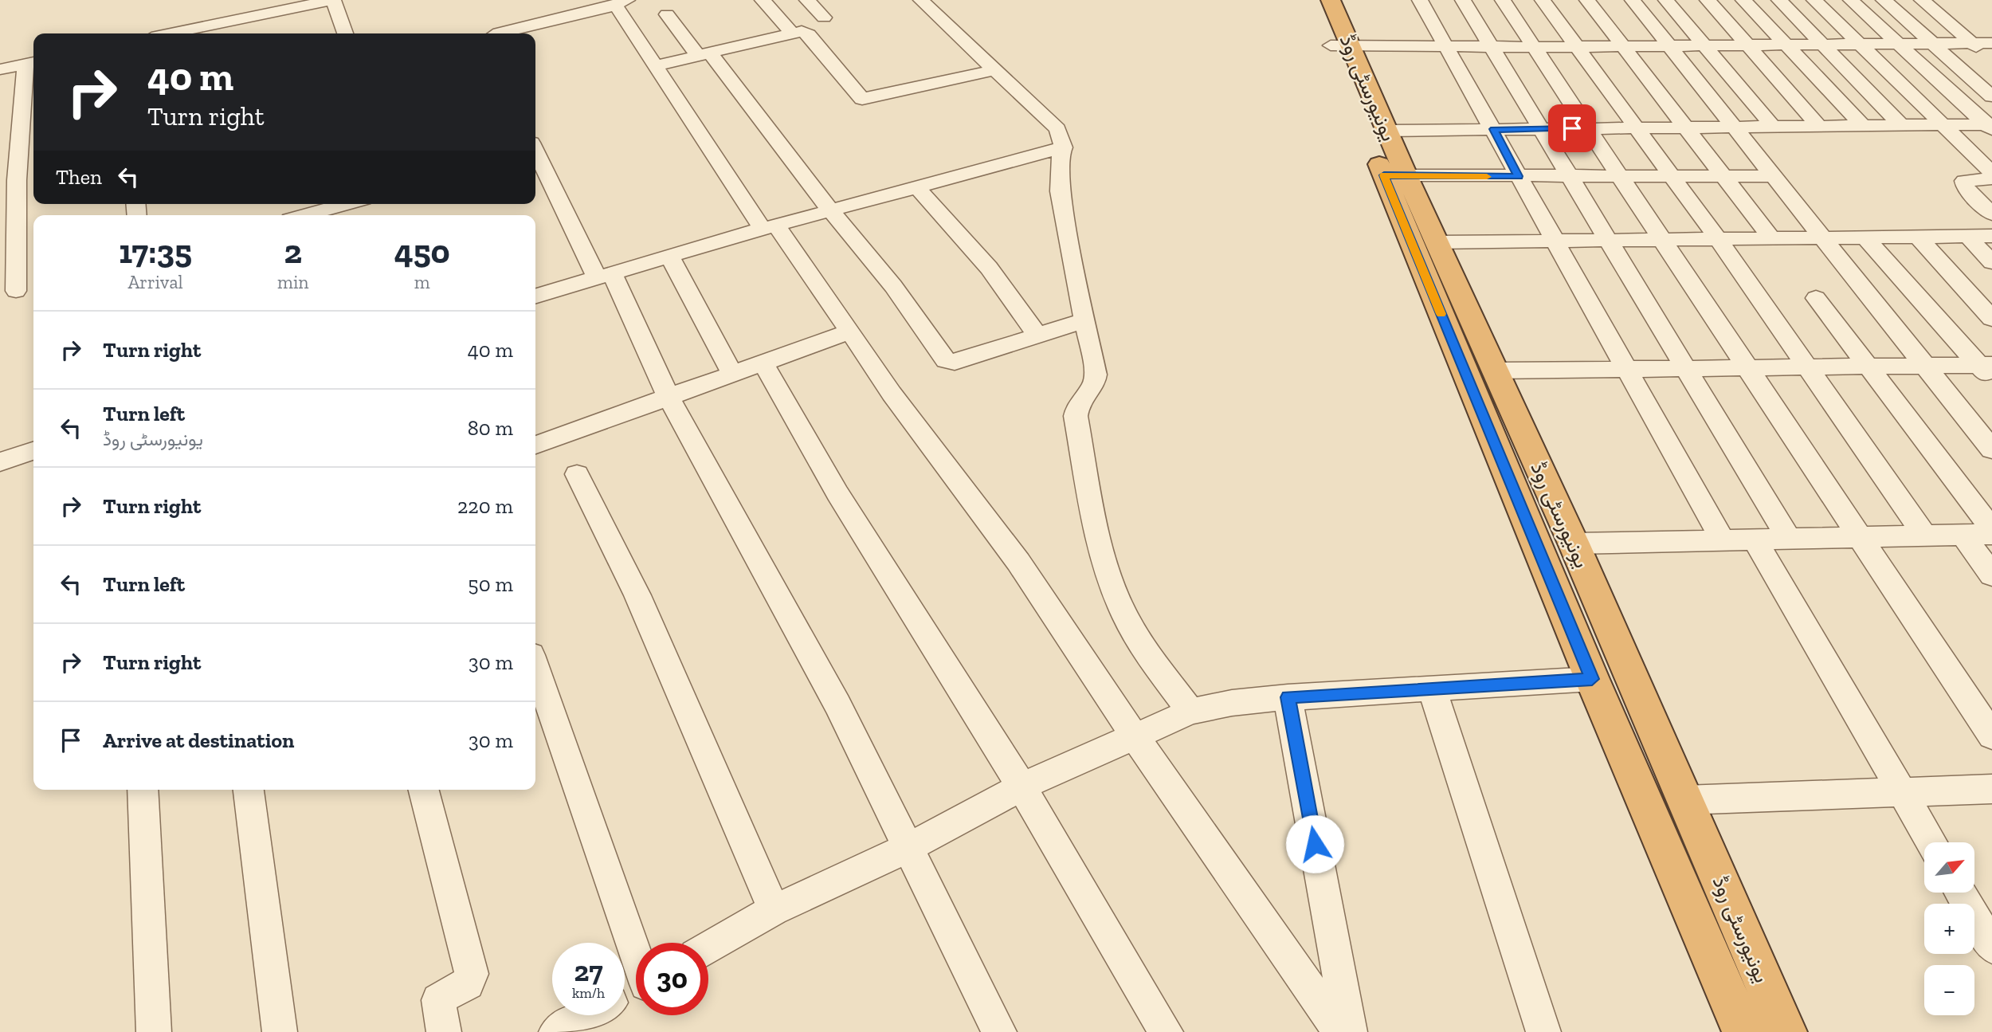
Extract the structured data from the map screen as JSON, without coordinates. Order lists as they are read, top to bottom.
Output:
{
  "streets": {
    "highway": ["یونیورسٹی روڈ"]
  },
  "north": "top right",
  "page": {
    "turn": ["40 m", "Turn right"],
    "then": "Then",
    "eta": [
      "17:35",
      "Arrival",
      "2",
      "min",
      "450",
      "m"
    ],
    "list": [
      {
        "name": "Turn right",
        "value": "40 m"
      },
      {
        "name": "Turn left",
        "note": "یونیورسٹی روڈ",
        "value": "80 m"
      },
      {
        "name": "Turn right",
        "value": "220 m"
      },
      {
        "name": "Turn left",
        "value": "50 m"
      },
      {
        "name": "Turn right",
        "value": "30 m"
      },
      {
        "name": "Arrive at destination",
        "value": "30 m"
      }
    ],
    "map_buttons": ["+", "−"],
    "speed": "27 km/h",
    "limit": "30"
  }
}
